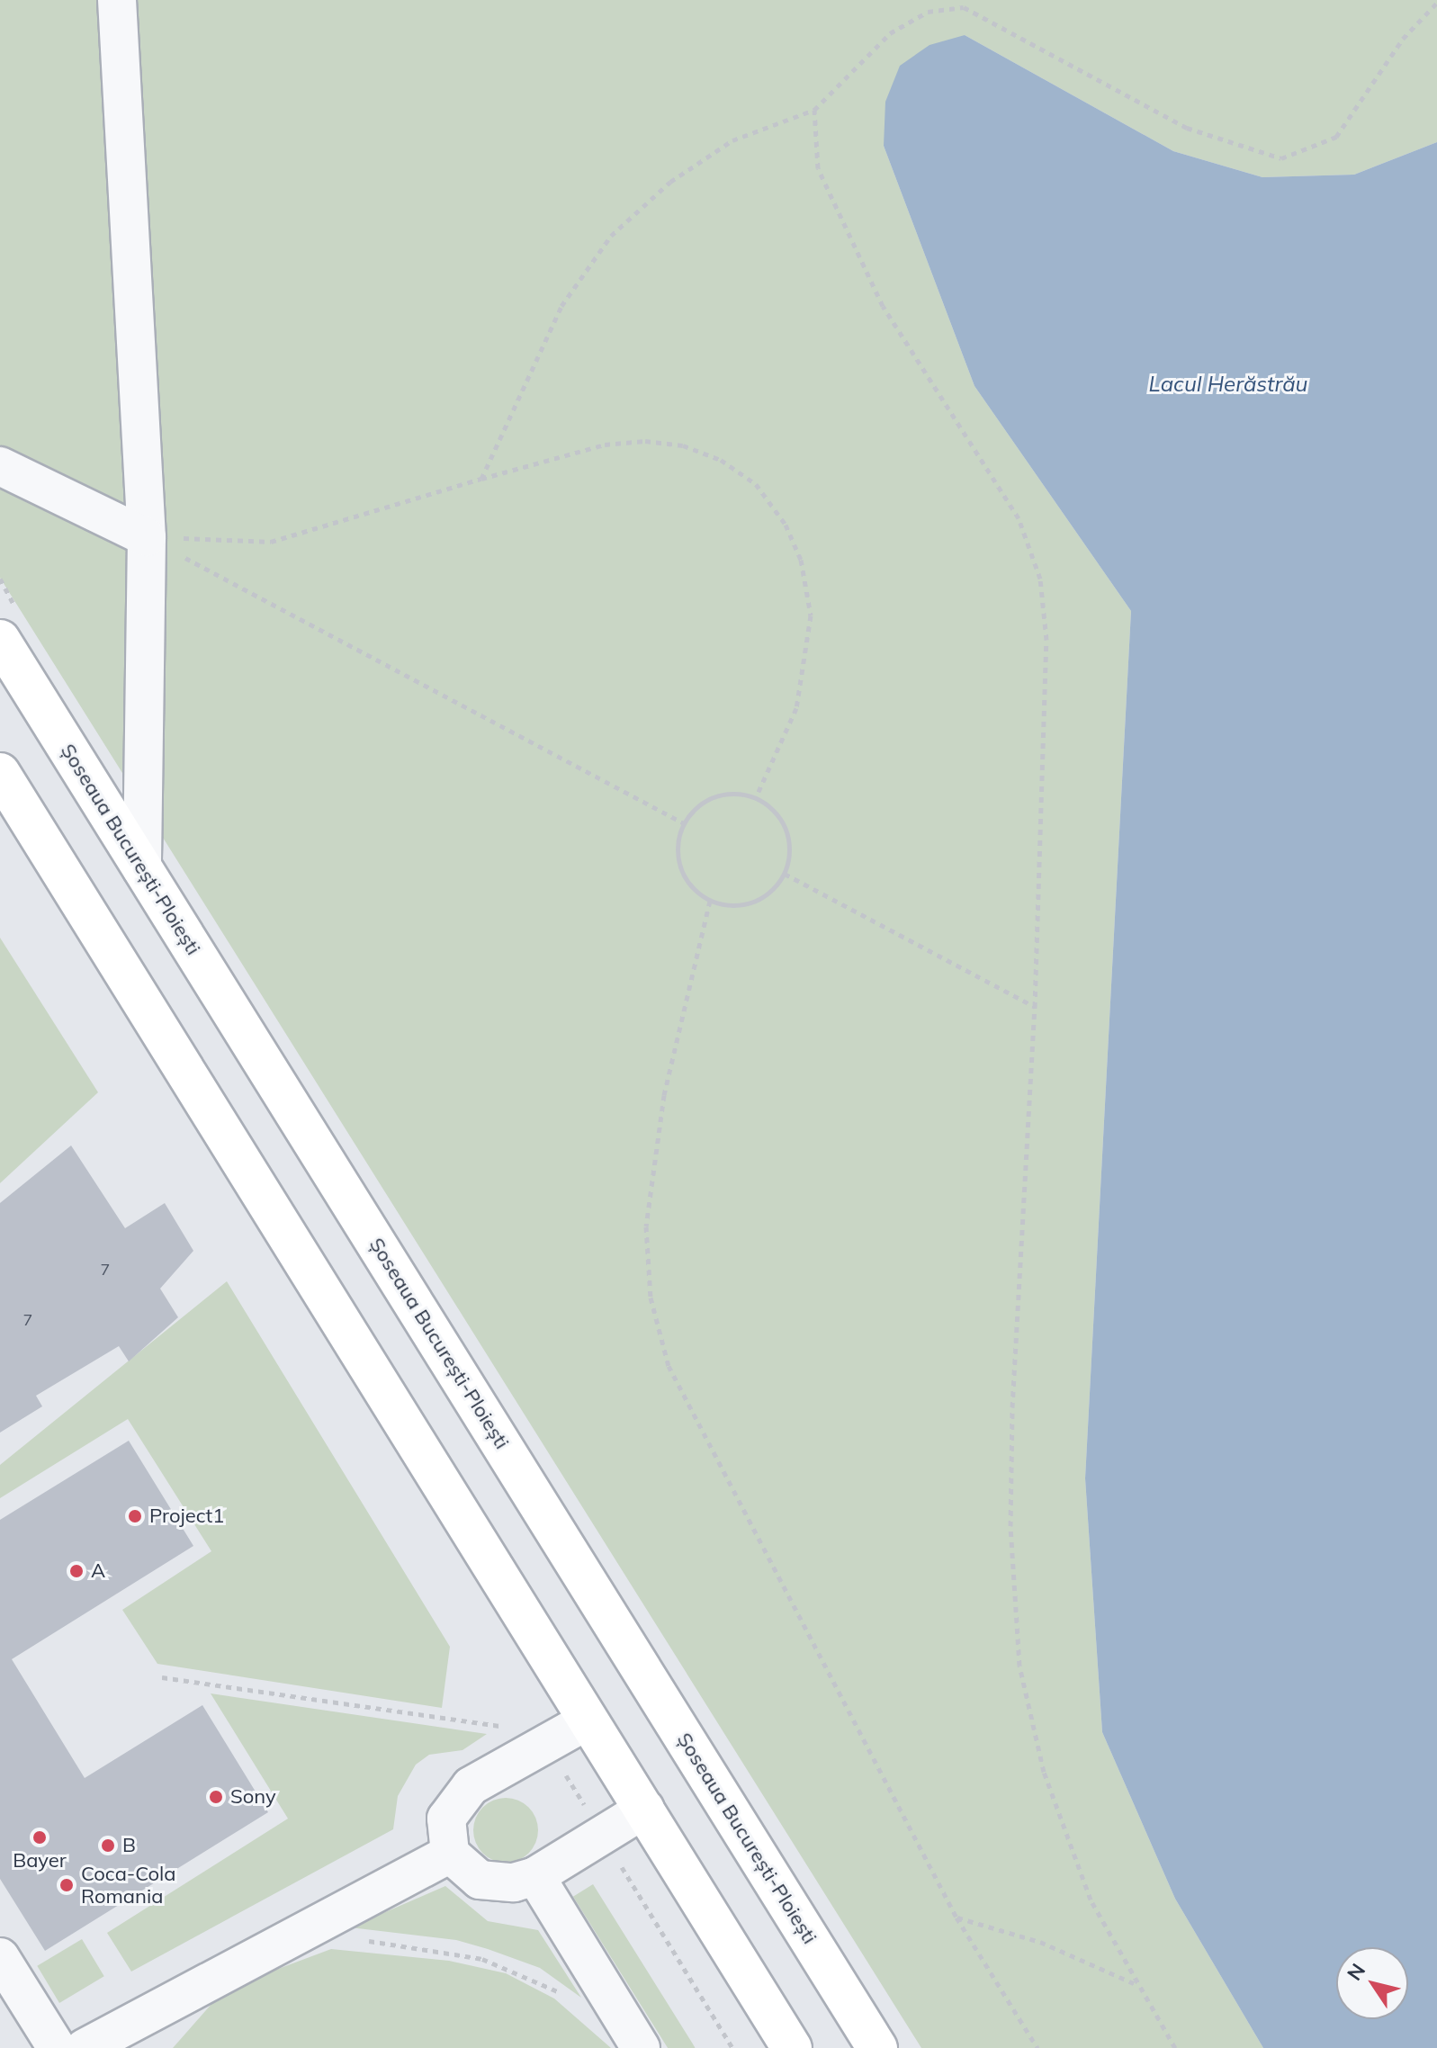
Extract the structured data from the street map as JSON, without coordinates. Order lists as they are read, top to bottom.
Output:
{
  "streets": {
    "main road": ["Șoseaua București-Ploiești"]
  },
  "water": ["Lacul Herăstrău"],
  "places": [
    "Project1",
    "A",
    "Sony",
    "Bayer",
    "B",
    "Coca-Cola Romania"
  ],
  "house_numbers": ["7", "7"],
  "north": "top left"
}
